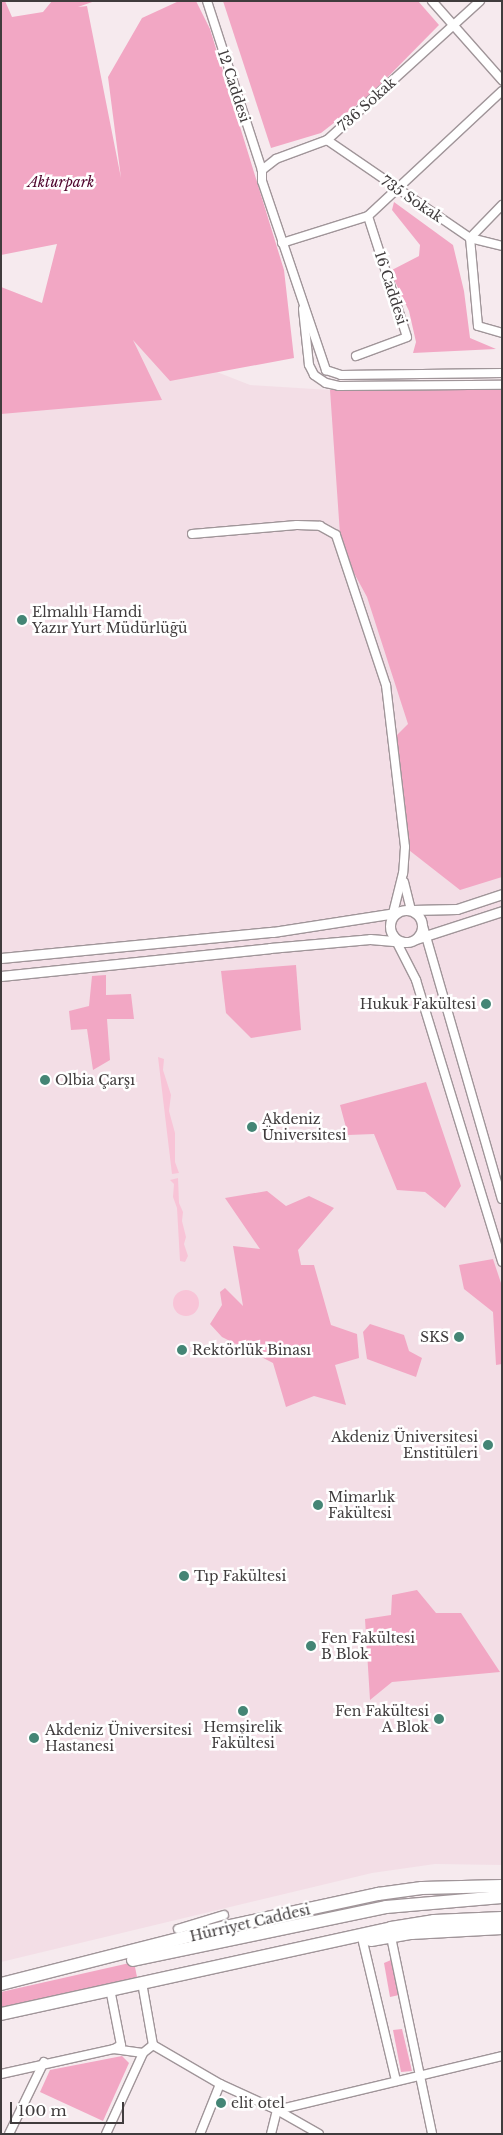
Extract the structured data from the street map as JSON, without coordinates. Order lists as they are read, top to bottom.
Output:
{
  "streets": {
    "highway": ["Hürriyet Caddesi"],
    "street": [
      "12 Caddesi",
      "736 Sokak",
      "735 Sokak",
      "16 Caddesi"
    ]
  },
  "crossings": [
    ["12 Caddesi", "736 Sokak"],
    ["736 Sokak", "735 Sokak"]
  ],
  "parks": ["Akturpark"],
  "places": [
    "Elmalılı Hamdi Yazır Yurt Müdürlüğü",
    "Hukuk Fakültesi",
    "Olbia Çarşı",
    "Akdeniz Üniversitesi",
    "SKS",
    "Rektörlük Binası",
    "Akdeniz Üniversitesi Enstitüleri",
    "Mimarlık Fakültesi",
    "Tıp Fakültesi",
    "Fen Fakültesi B Blok",
    "Hemşirelik Fakültesi",
    "Fen Fakültesi A Blok",
    "Akdeniz Üniversitesi Hastanesi",
    "elit otel"
  ],
  "scale_bar": "100 m"
}
